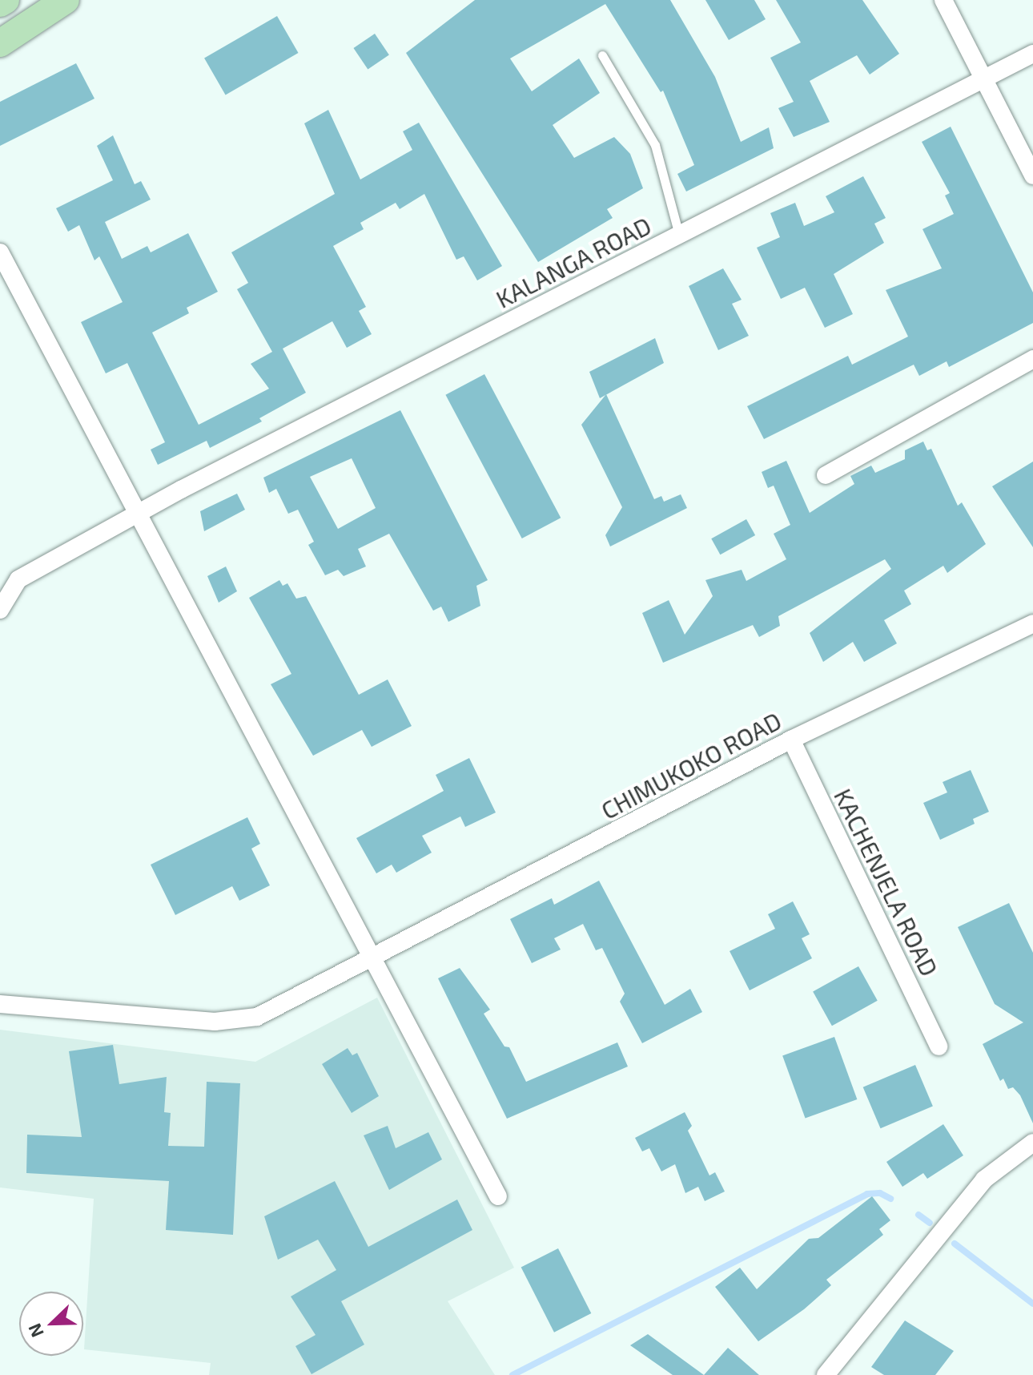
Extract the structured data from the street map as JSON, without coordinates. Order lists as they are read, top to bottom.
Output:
{
  "streets": {
    "street": ["KALANGA ROAD", "CHIMUKOKO ROAD", "KACHENJELA ROAD"]
  },
  "crossings": [
    ["CHIMUKOKO ROAD", "KACHENJELA ROAD"]
  ],
  "north": "bottom left"
}
